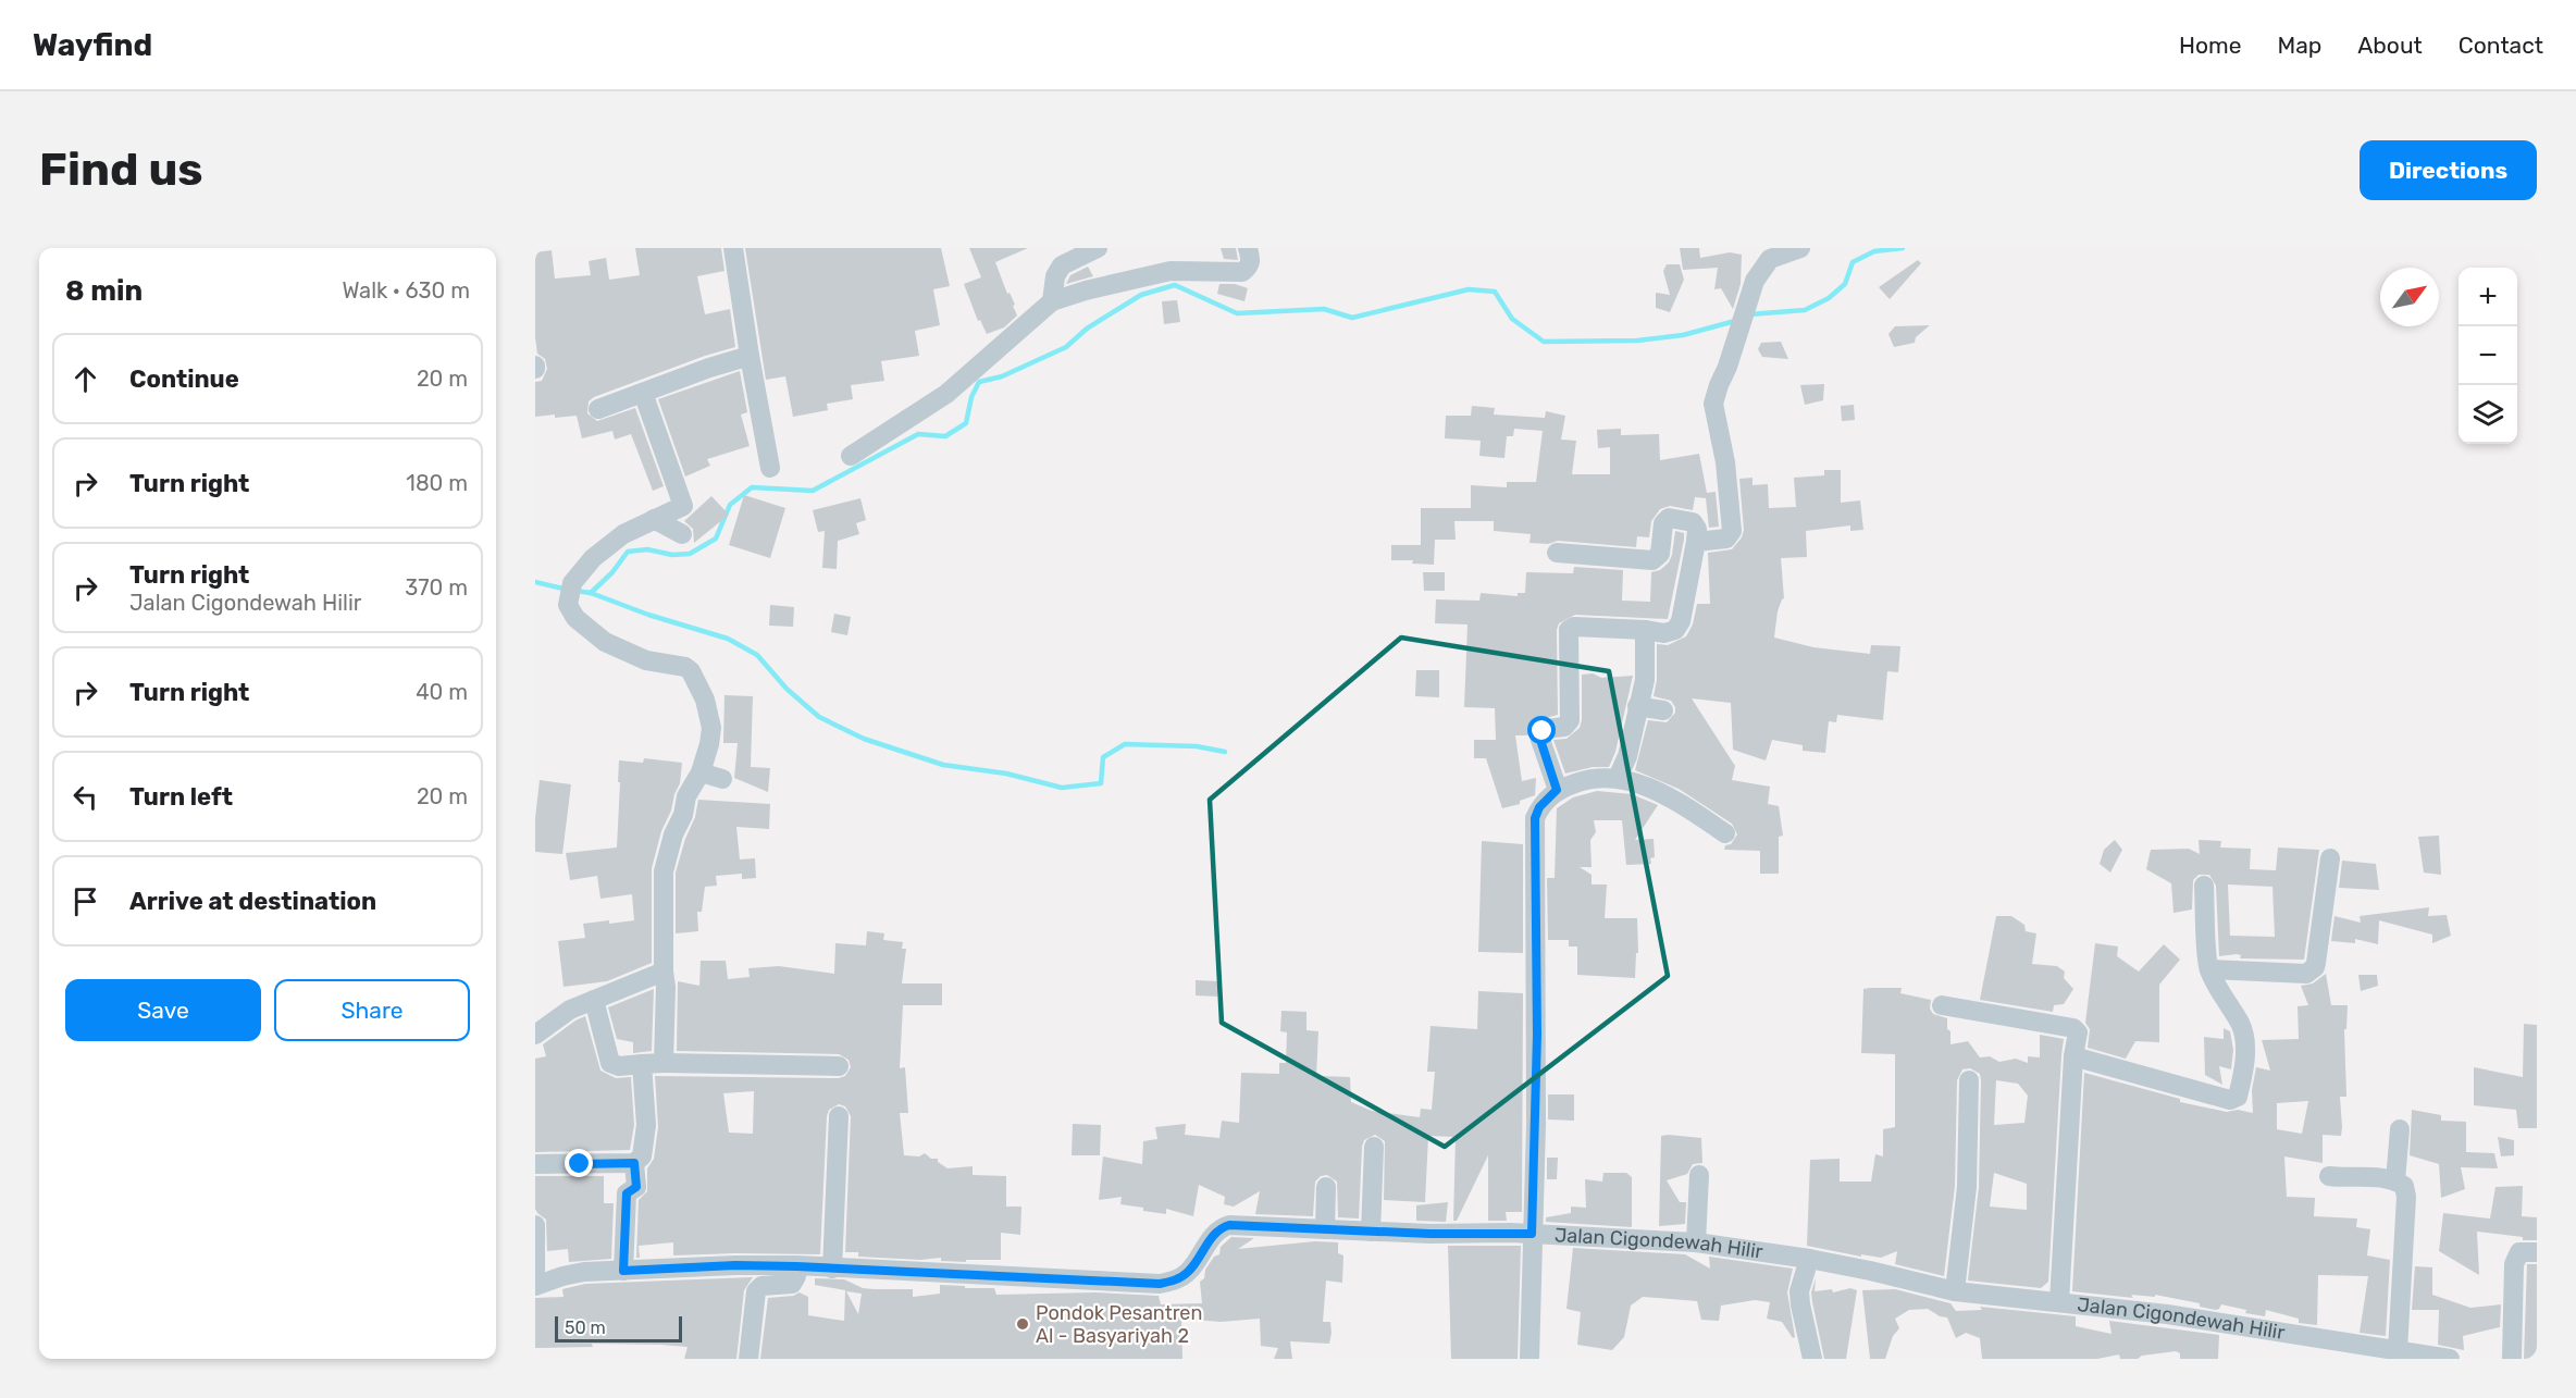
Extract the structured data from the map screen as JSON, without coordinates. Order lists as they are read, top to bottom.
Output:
{
  "streets": {
    "street": ["Jalan Cigondewah Hilir"]
  },
  "places": ["Pondok Pesantren Al - Basyariyah 2"],
  "scale_bar": "50 m",
  "north": "top right",
  "page": {
    "header": "Wayfind",
    "nav": [
      "Home",
      "Map",
      "About",
      "Contact"
    ],
    "buttons": [
      "Directions",
      ["Save", "Share"]
    ],
    "title": "Find us",
    "heading": ["8 min", "Walk · 630 m"],
    "map_buttons": ["+", "−"],
    "list": [
      ["Continue", "20 m"],
      ["Turn right", "180 m"],
      ["Turn right", "Jalan Cigondewah Hilir", "370 m"],
      ["Turn right", "40 m"],
      ["Turn left", "20 m"],
      "Arrive at destination"
    ],
    "scale": "50 m"
  }
}
